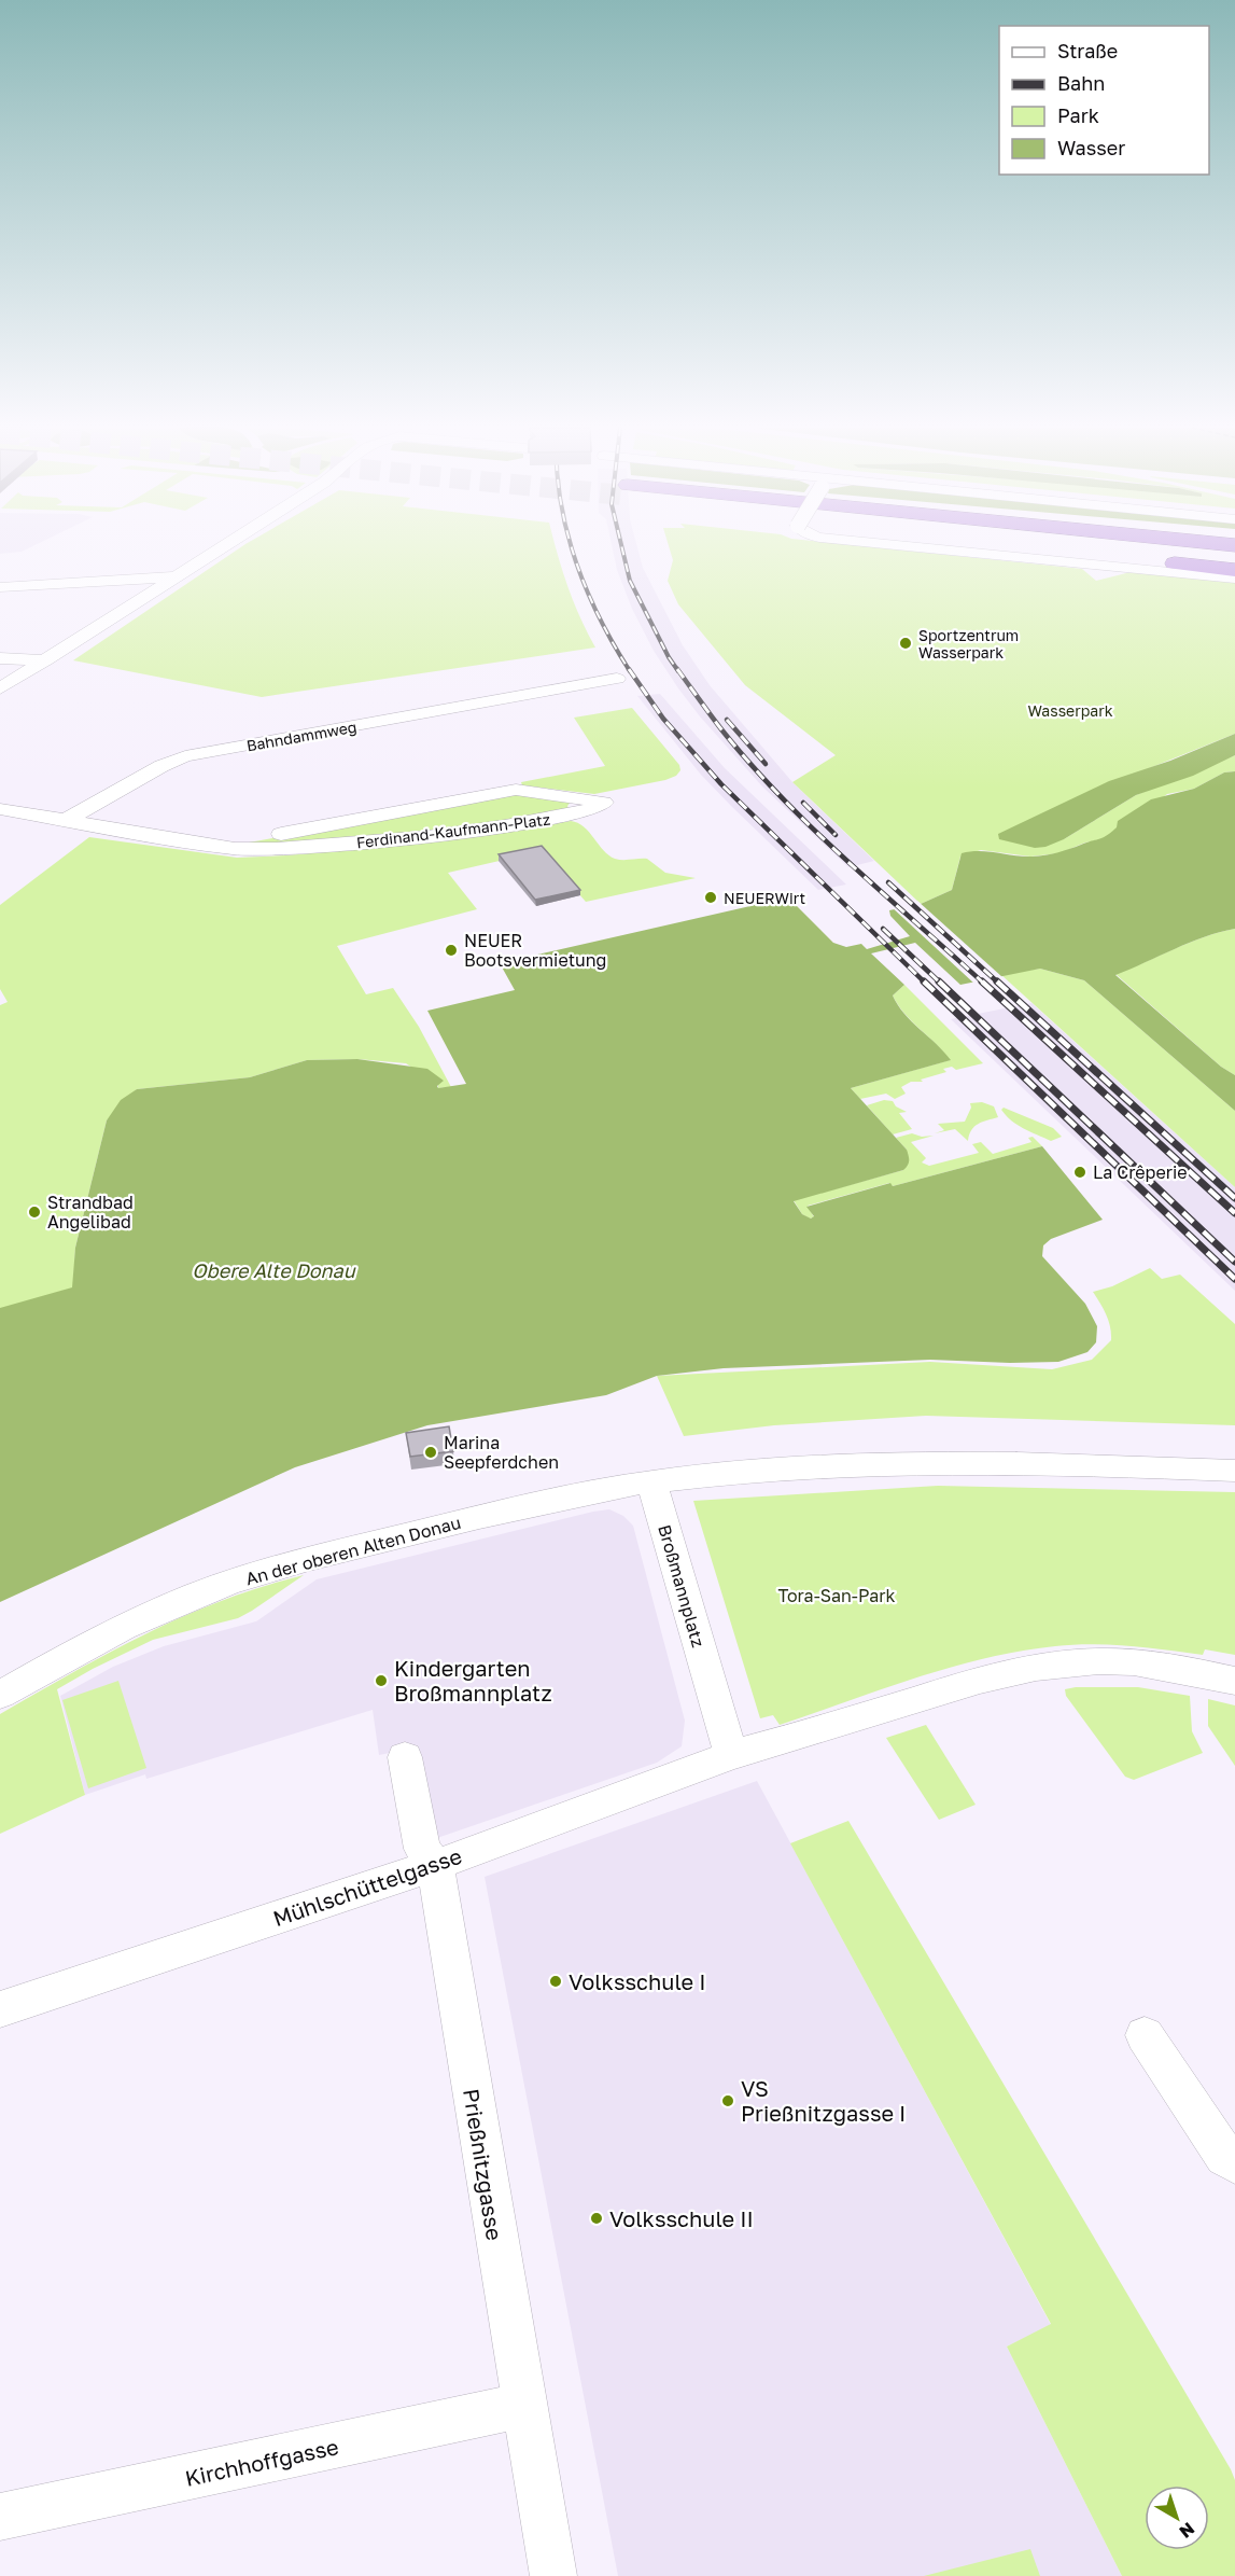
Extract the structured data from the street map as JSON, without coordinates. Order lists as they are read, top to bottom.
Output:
{
  "streets": {
    "street": [
      "Bahndammweg",
      "Ferdinand-Kaufmann-Platz",
      "An der oberen Alten Donau",
      "Broßmannplatz",
      "Mühlschüttelgasse",
      "Prießnitzgasse",
      "Kirchhoffgasse"
    ]
  },
  "crossings": [
    ["Bahndammweg", "Ferdinand-Kaufmann-Platz"],
    ["An der oberen Alten Donau", "Broßmannplatz"],
    ["Broßmannplatz", "Mühlschüttelgasse"],
    ["Mühlschüttelgasse", "Prießnitzgasse"],
    ["Prießnitzgasse", "Kirchhoffgasse"]
  ],
  "water": ["Obere Alte Donau"],
  "parks": ["Wasserpark", "Tora-San-Park"],
  "places": [
    "Sportzentrum Wasserpark",
    "NEUERWirt",
    "NEUER Bootsvermietung",
    "La Crêperie",
    "Strandbad Angelibad",
    "Marina Seepferdchen",
    "Kindergarten Broßmannplatz",
    "Volksschule I",
    "VS Prießnitzgasse I",
    "Volksschule II"
  ],
  "legend": [
    "Straße",
    "Bahn",
    "Park",
    "Wasser"
  ],
  "north": "bottom right"
}
